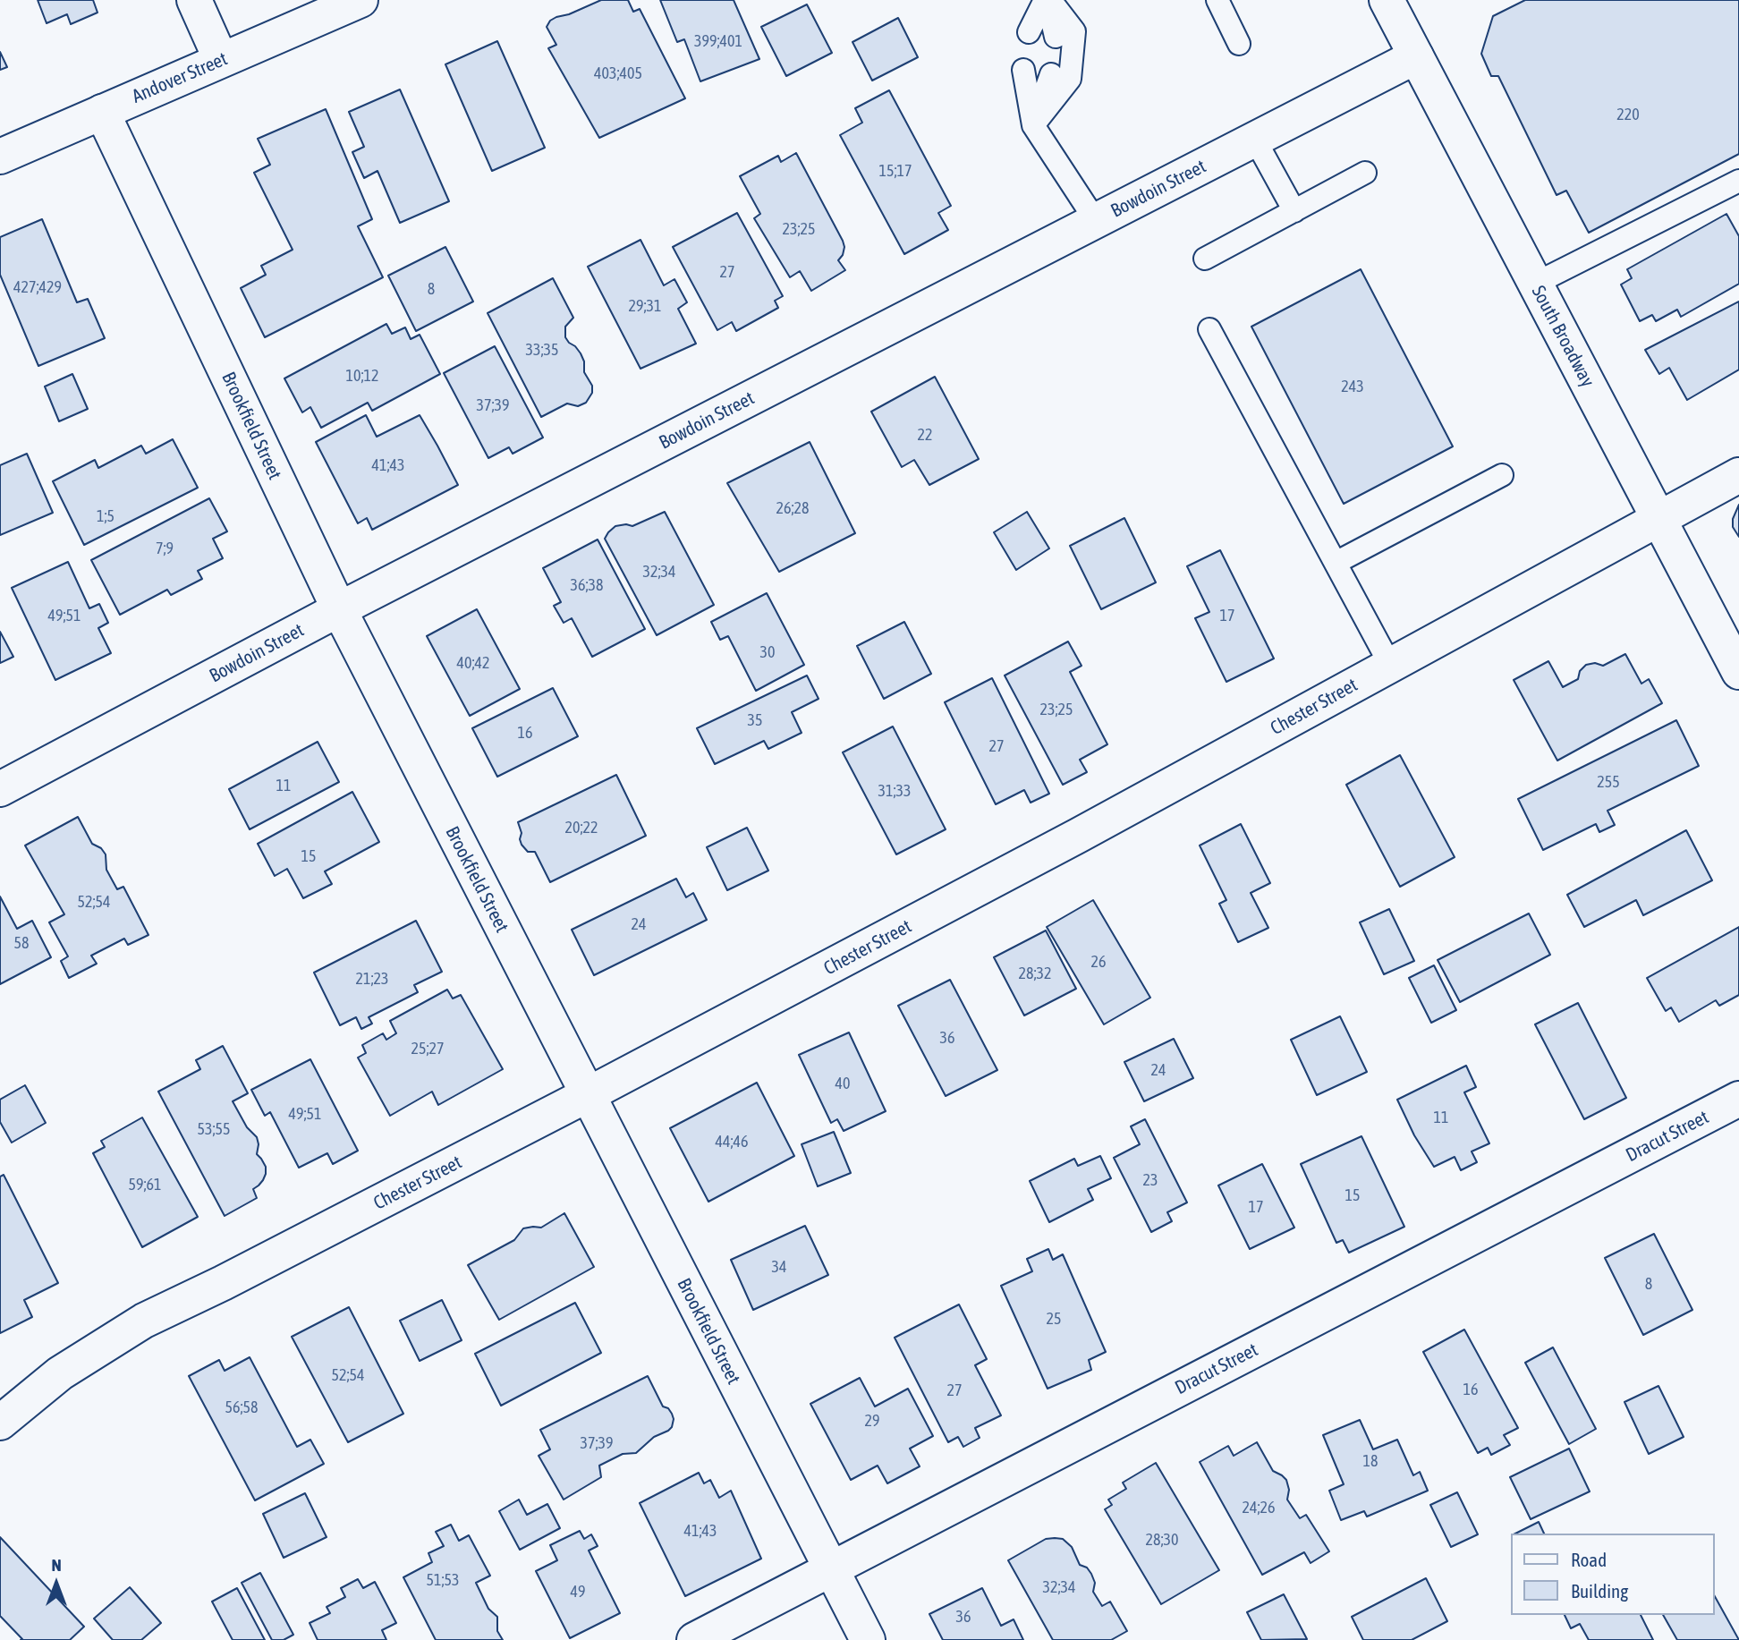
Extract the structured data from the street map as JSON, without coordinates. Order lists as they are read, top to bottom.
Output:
{
  "streets": {
    "street": [
      "Andover Street",
      "Bowdoin Street",
      "South Broadway",
      "Brookfield Street",
      "Chester Street",
      "Dracut Street"
    ]
  },
  "crossings": [
    ["Andover Street", "Brookfield Street"],
    ["Bowdoin Street", "South Broadway"],
    ["Bowdoin Street", "Brookfield Street"],
    ["South Broadway", "Chester Street"],
    ["Brookfield Street", "Chester Street"],
    ["Brookfield Street", "Dracut Street"]
  ],
  "house_numbers": [
    "399;401",
    "403;405",
    "220",
    "15;17",
    "23;25",
    "27",
    "427;429",
    "8",
    "29;31",
    "33;35",
    "10;12",
    "243",
    "37;39",
    "22",
    "41;43",
    "26;28",
    "1;5",
    "7;9",
    "32;34",
    "36;38",
    "49;51",
    "17",
    "30",
    "40;42",
    "23;25",
    "35",
    "16",
    "27",
    "255",
    "11",
    "31;33",
    "20;22",
    "15",
    "52;54",
    "24",
    "58",
    "26",
    "28;32",
    "21;23",
    "36",
    "25;27",
    "24",
    "40",
    "49;51",
    "11",
    "53;55",
    "44;46",
    "23",
    "59;61",
    "15",
    "17",
    "34",
    "8",
    "25",
    "52;54",
    "16",
    "27",
    "56;58",
    "29",
    "37;39",
    "18",
    "24;26",
    "41;43",
    "28;30",
    "51;53",
    "32;34",
    "49",
    "36"
  ],
  "legend": ["Road", "Building"],
  "north": "top"
}
